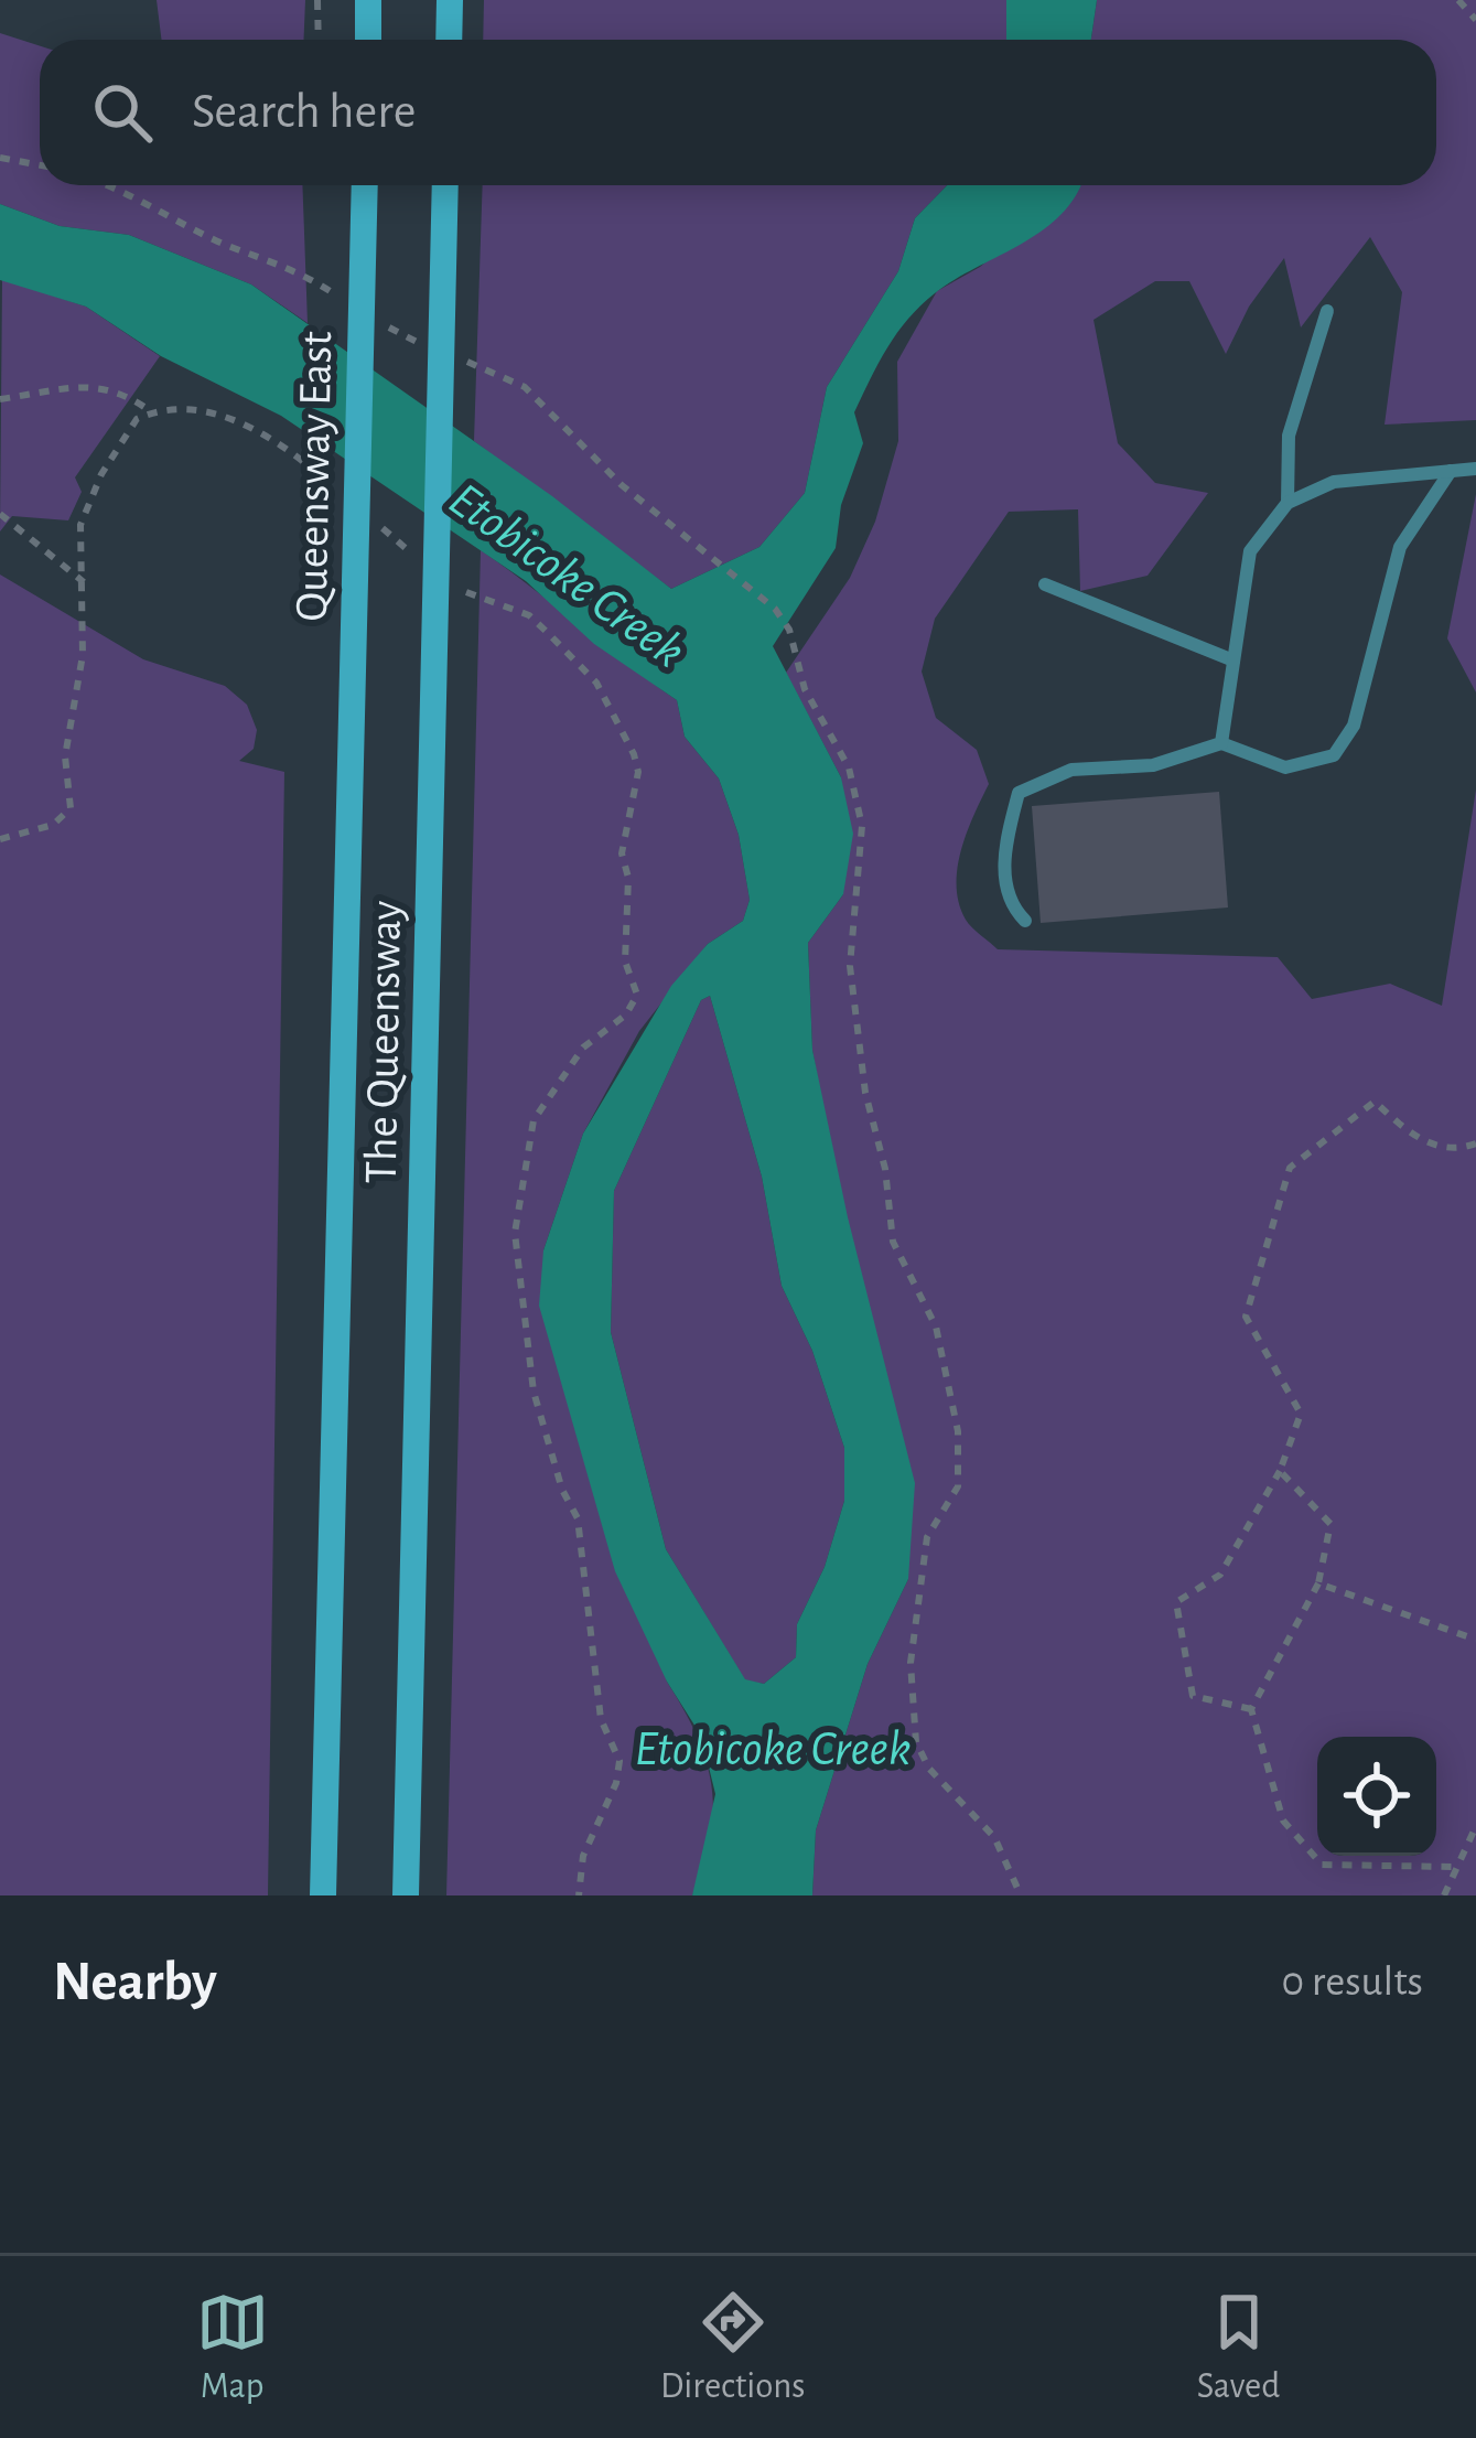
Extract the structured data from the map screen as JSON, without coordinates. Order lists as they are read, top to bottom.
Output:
{
  "streets": {
    "main road": ["Queensway East", "The Queensway"]
  },
  "crossings": [
    ["Queensway East", "The Queensway"]
  ],
  "water": ["Etobicoke Creek"],
  "page": {
    "search": "Search here",
    "heading": ["Nearby", "0 results"],
    "nav": ["Map", "Directions", "Saved"]
  }
}
